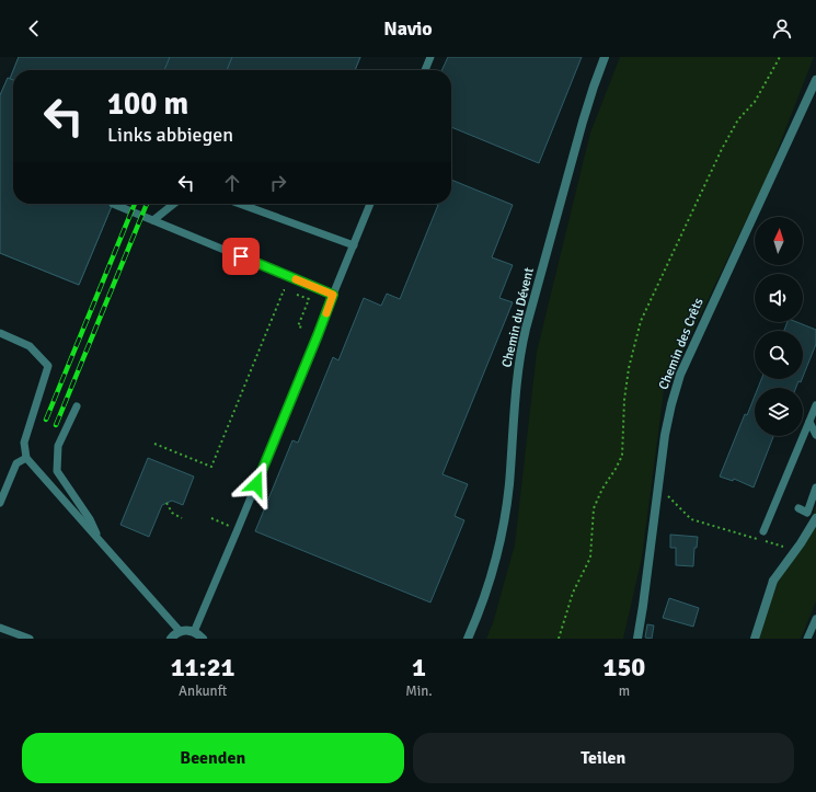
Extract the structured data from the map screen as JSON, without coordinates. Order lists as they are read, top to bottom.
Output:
{
  "streets": {
    "street": ["Chemin du Dévent", "Chemin des Crêts"]
  },
  "north": "top",
  "page": {
    "header": "Navio",
    "turn": ["100 m", "Links abbiegen"],
    "eta": [
      "11:21",
      "Ankunft",
      "1",
      "Min.",
      "150",
      "m"
    ],
    "buttons": ["Beenden", "Teilen"]
  }
}
